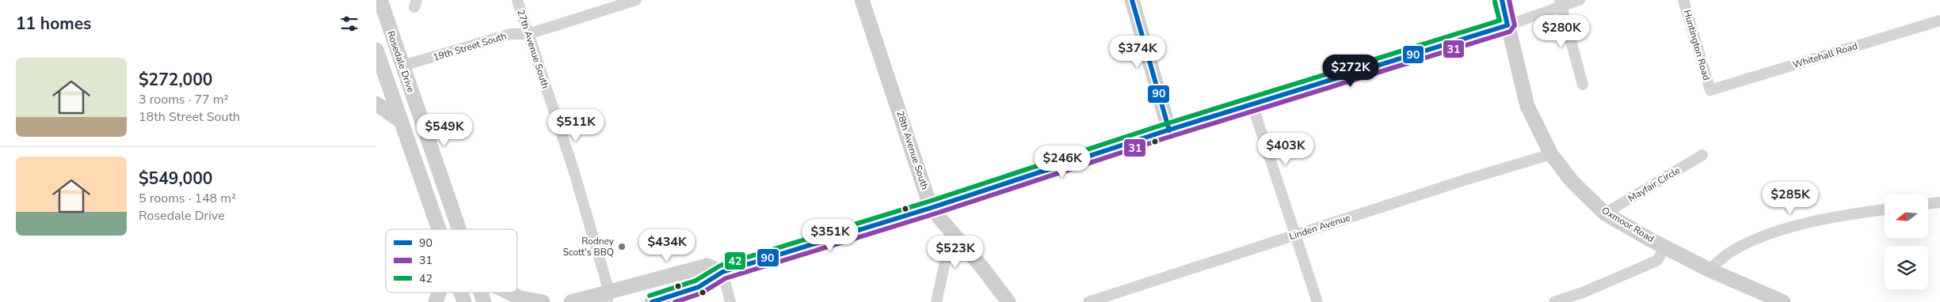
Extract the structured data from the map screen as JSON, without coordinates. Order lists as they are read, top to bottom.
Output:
{
  "streets": {
    "main road": ["Rosedale Drive", "28th Avenue South", "Oxmoor Road"],
    "street": [
      "Huntington Road",
      "19th Street South",
      "27th Avenue South",
      "Whitehall Road",
      "Mayfair Circle",
      "Linden Avenue"
    ]
  },
  "crossings": [
    ["Huntington Road", "Whitehall Road"],
    ["19th Street South", "27th Avenue South"],
    ["19th Street South", "Rosedale Drive"],
    ["Mayfair Circle", "Oxmoor Road"],
    ["Oxmoor Road", "Linden Avenue"]
  ],
  "places": ["Rodney Scott's BBQ"],
  "lines": ["transit line 90", "transit line 31", "transit line 42"],
  "legend": ["90", "31", "42"],
  "north": "left",
  "page": {
    "heading": "11 homes",
    "price": [
      "$280K",
      "$374K",
      "$272K",
      "$511K",
      "$549K",
      "$403K",
      "$246K",
      "$285K",
      "$351K",
      "$434K",
      "$523K"
    ],
    "list": [
      {
        "name": "$272,000",
        "note": "3 rooms · 77 m² · 18th Street South"
      },
      {
        "name": "$549,000",
        "note": "5 rooms · 148 m² · Rosedale Drive"
      }
    ]
  }
}
